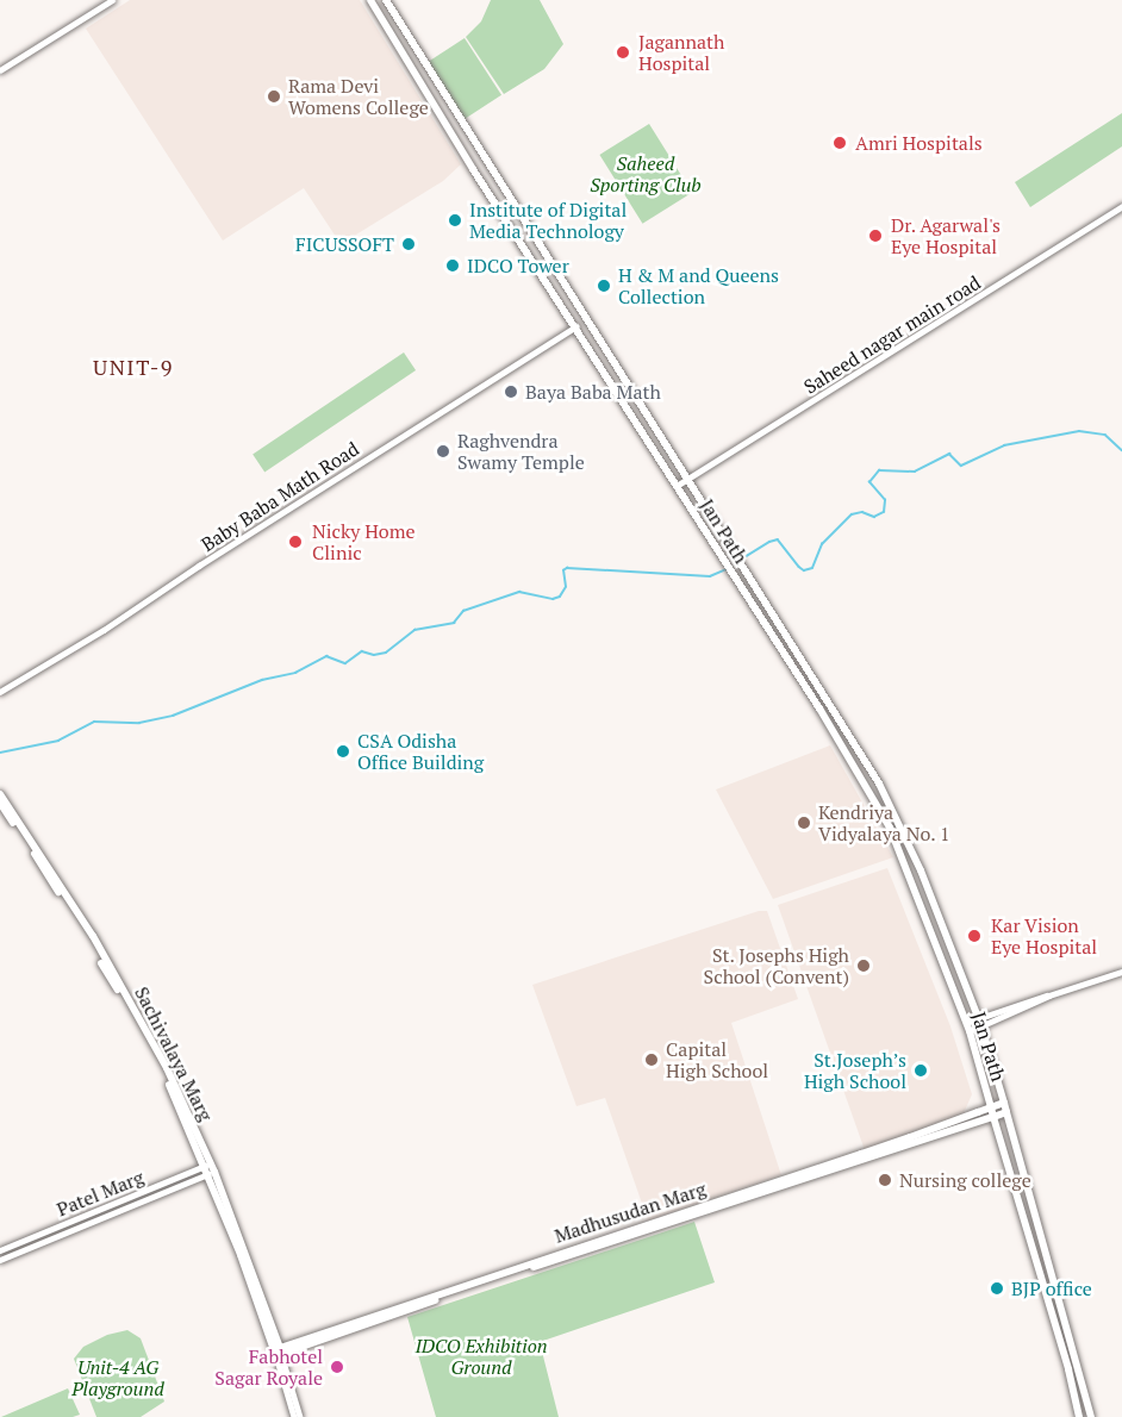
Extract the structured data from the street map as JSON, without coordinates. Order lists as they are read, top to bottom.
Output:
{
  "streets": {
    "main road": ["Jan Path", "Sachivalaya Marg", "Madhusudan Marg"],
    "street": ["Saheed nagar main road", "Baby Baba Math Road", "Patel Marg"]
  },
  "crossings": [
    ["Saheed nagar main road", "Jan Path"],
    ["Baby Baba Math Road", "Jan Path"],
    ["Jan Path", "Madhusudan Marg"],
    ["Sachivalaya Marg", "Patel Marg"],
    ["Sachivalaya Marg", "Madhusudan Marg"]
  ],
  "districts": ["UNIT-9"],
  "parks": ["Saheed Sporting Club", "IDCO Exhibition Ground", "Unit-4 AG Playground"],
  "places": [
    "Jagannath Hospital",
    "Rama Devi Womens College",
    "Amri Hospitals",
    "Institute of Digital Media Technology",
    "Dr. Agarwal's Eye Hospital",
    "FICUSSOFT",
    "IDCO Tower",
    "H & M and Queens Collection",
    "Baya Baba Math",
    "Raghvendra Swamy Temple",
    "Nicky Home Clinic",
    "CSA Odisha Office Building",
    "Kendriya Vidyalaya No. 1",
    "Kar Vision Eye Hospital",
    "St. Josephs High School (Convent)",
    "Capital High School",
    "St.Joseph’s High School",
    "Nursing college",
    "BJP office",
    "Fabhotel Sagar Royale"
  ]
}
